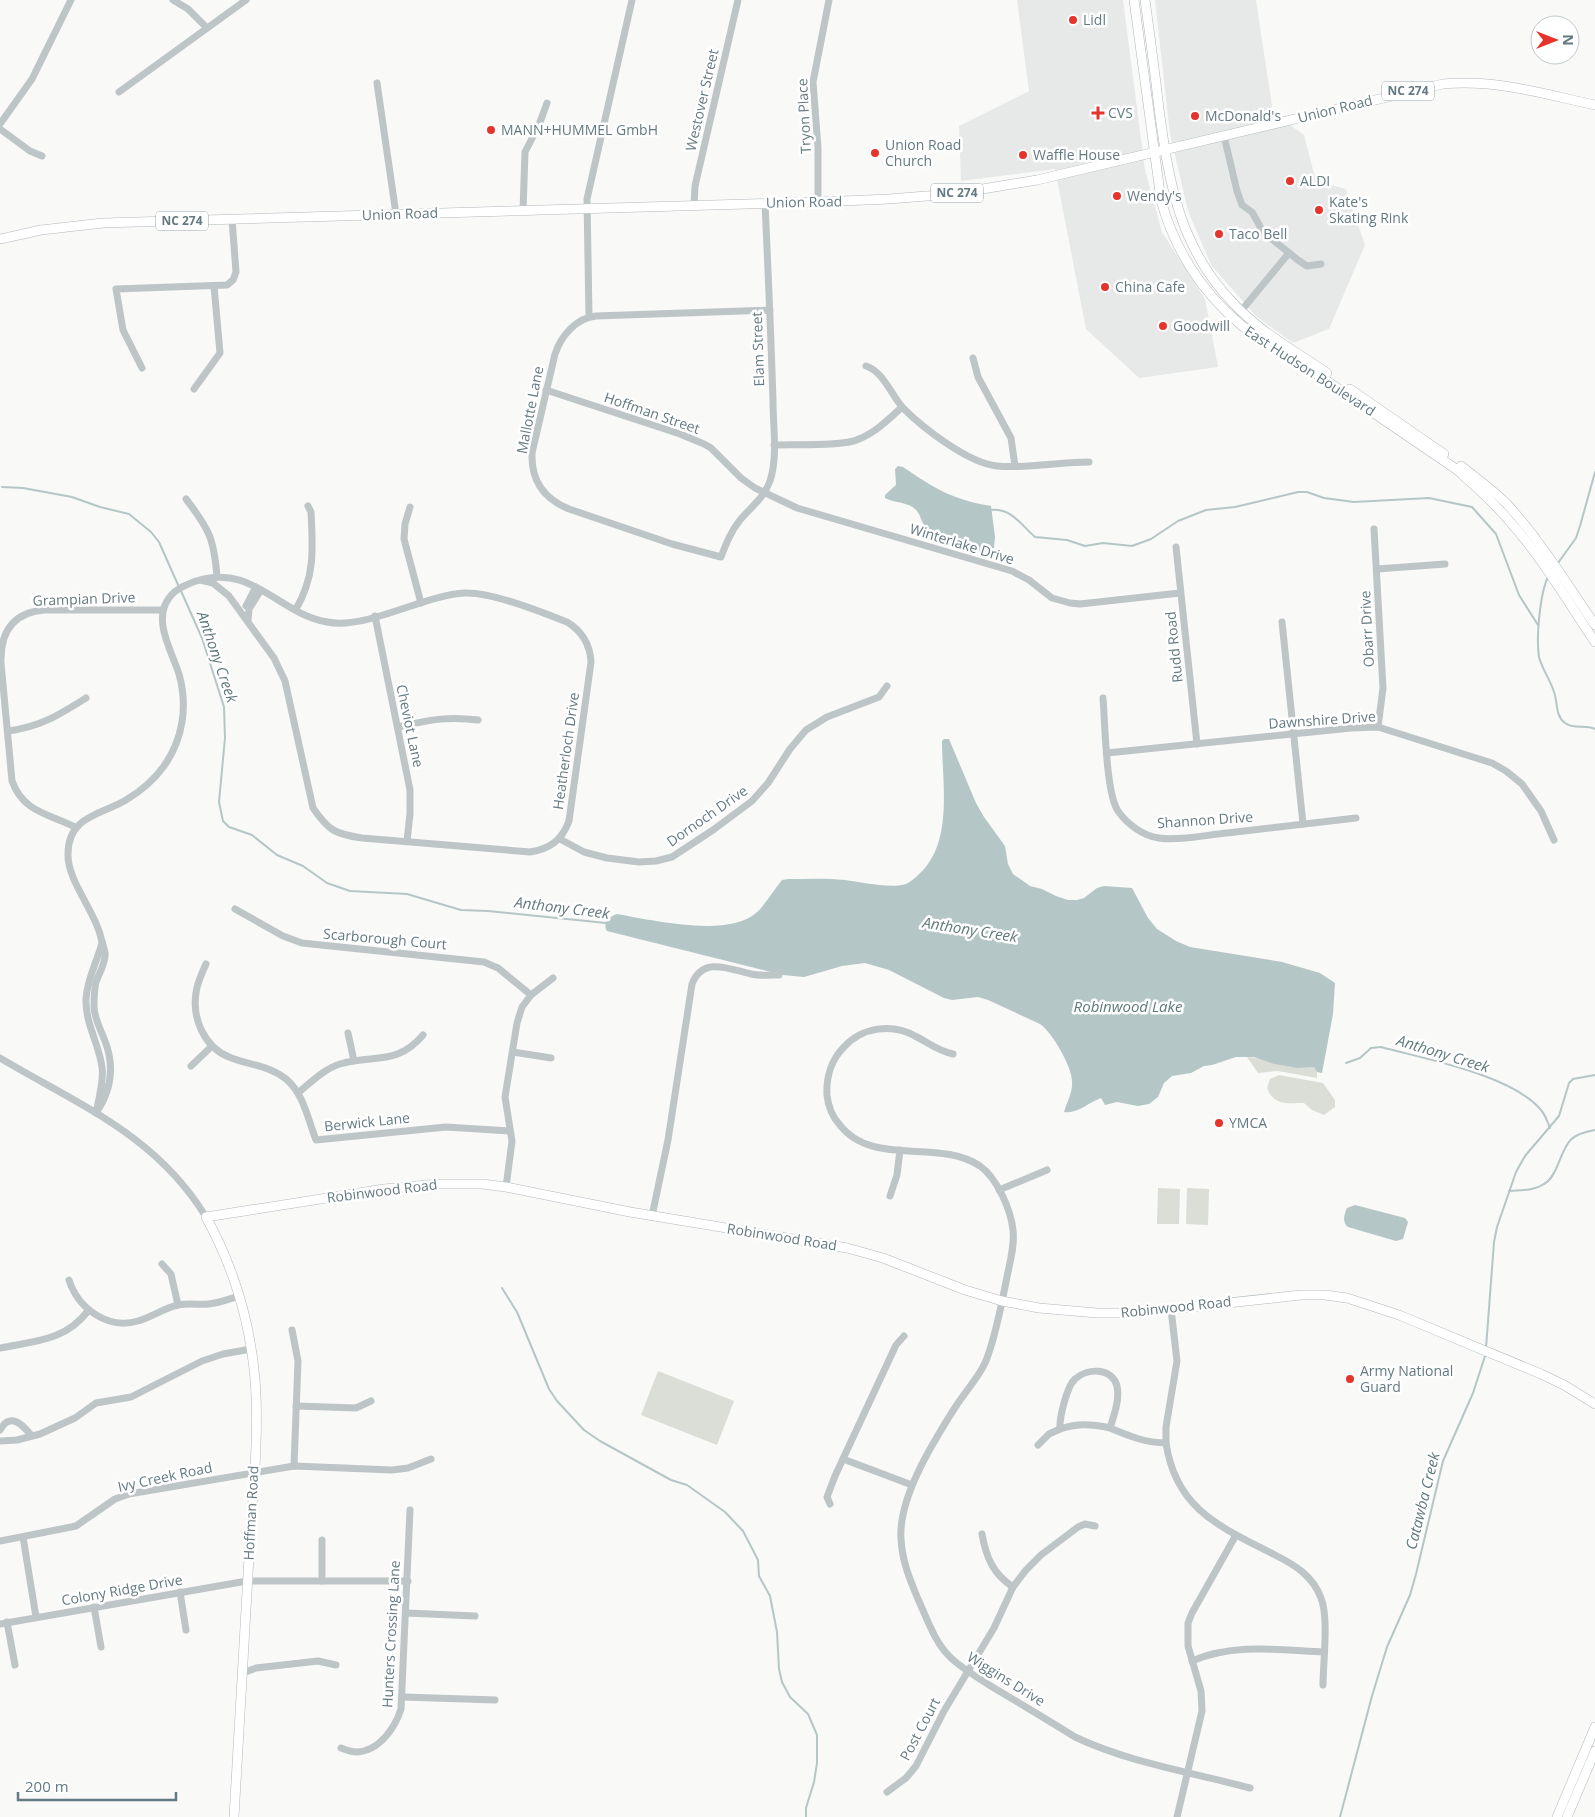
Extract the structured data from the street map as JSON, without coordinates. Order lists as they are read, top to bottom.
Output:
{
  "streets": {
    "main road": [
      "NC 274",
      "Union Road",
      "East Hudson Boulevard",
      "Robinwood Road",
      "Hoffman Road"
    ],
    "street": [
      "Westover Street",
      "Tryon Place",
      "Elam Street",
      "Mallotte Lane",
      "Hoffman Street",
      "Winterlake Drive",
      "Grampian Drive",
      "Obarr Drive",
      "Rudd Road",
      "Dawnshire Drive",
      "Cheviot Lane",
      "Heatherloch Drive",
      "Dornoch Drive",
      "Shannon Drive",
      "Scarborough Court",
      "Berwick Lane",
      "Ivy Creek Road",
      "Colony Ridge Drive",
      "Hunters Crossing Lane",
      "Wiggins Drive",
      "Post Court"
    ]
  },
  "crossings": [
    ["Westover Street", "Union Road"],
    ["Union Road", "Tryon Place"],
    ["Union Road", "Elam Street"],
    ["Union Road", "East Hudson Boulevard"],
    ["Elam Street", "Mallotte Lane"],
    ["Elam Street", "Hoffman Street"],
    ["Elam Street", "Winterlake Drive"],
    ["Mallotte Lane", "Hoffman Street"],
    ["Mallotte Lane", "Winterlake Drive"],
    ["Hoffman Street", "Winterlake Drive"],
    ["Winterlake Drive", "Rudd Road"],
    ["Grampian Drive", "Heatherloch Drive"],
    ["Obarr Drive", "Dawnshire Drive"],
    ["Rudd Road", "Dawnshire Drive"],
    ["Dawnshire Drive", "Shannon Drive"],
    ["Cheviot Lane", "Heatherloch Drive"],
    ["Heatherloch Drive", "Dornoch Drive"],
    ["Robinwood Road", "Hoffman Road"],
    ["Robinwood Road", "Wiggins Drive"],
    ["Ivy Creek Road", "Hoffman Road"],
    ["Hoffman Road", "Colony Ridge Drive"],
    ["Colony Ridge Drive", "Hunters Crossing Lane"],
    ["Wiggins Drive", "Post Court"]
  ],
  "water": ["Anthony Creek", "Robinwood Lake", "Catawba Creek"],
  "places": {
    "other": [
      "Lidl",
      "McDonald's",
      "MANN+HUMMEL GmbH",
      "Union Road Church",
      "Waffle House",
      "ALDI",
      "Wendy's",
      "Kate's Skating Rink",
      "Taco Bell",
      "China Cafe",
      "Goodwill",
      "YMCA",
      "Army National Guard"
    ],
    "health": ["CVS"]
  },
  "scale_bar": "200 m",
  "north": "right"
}
